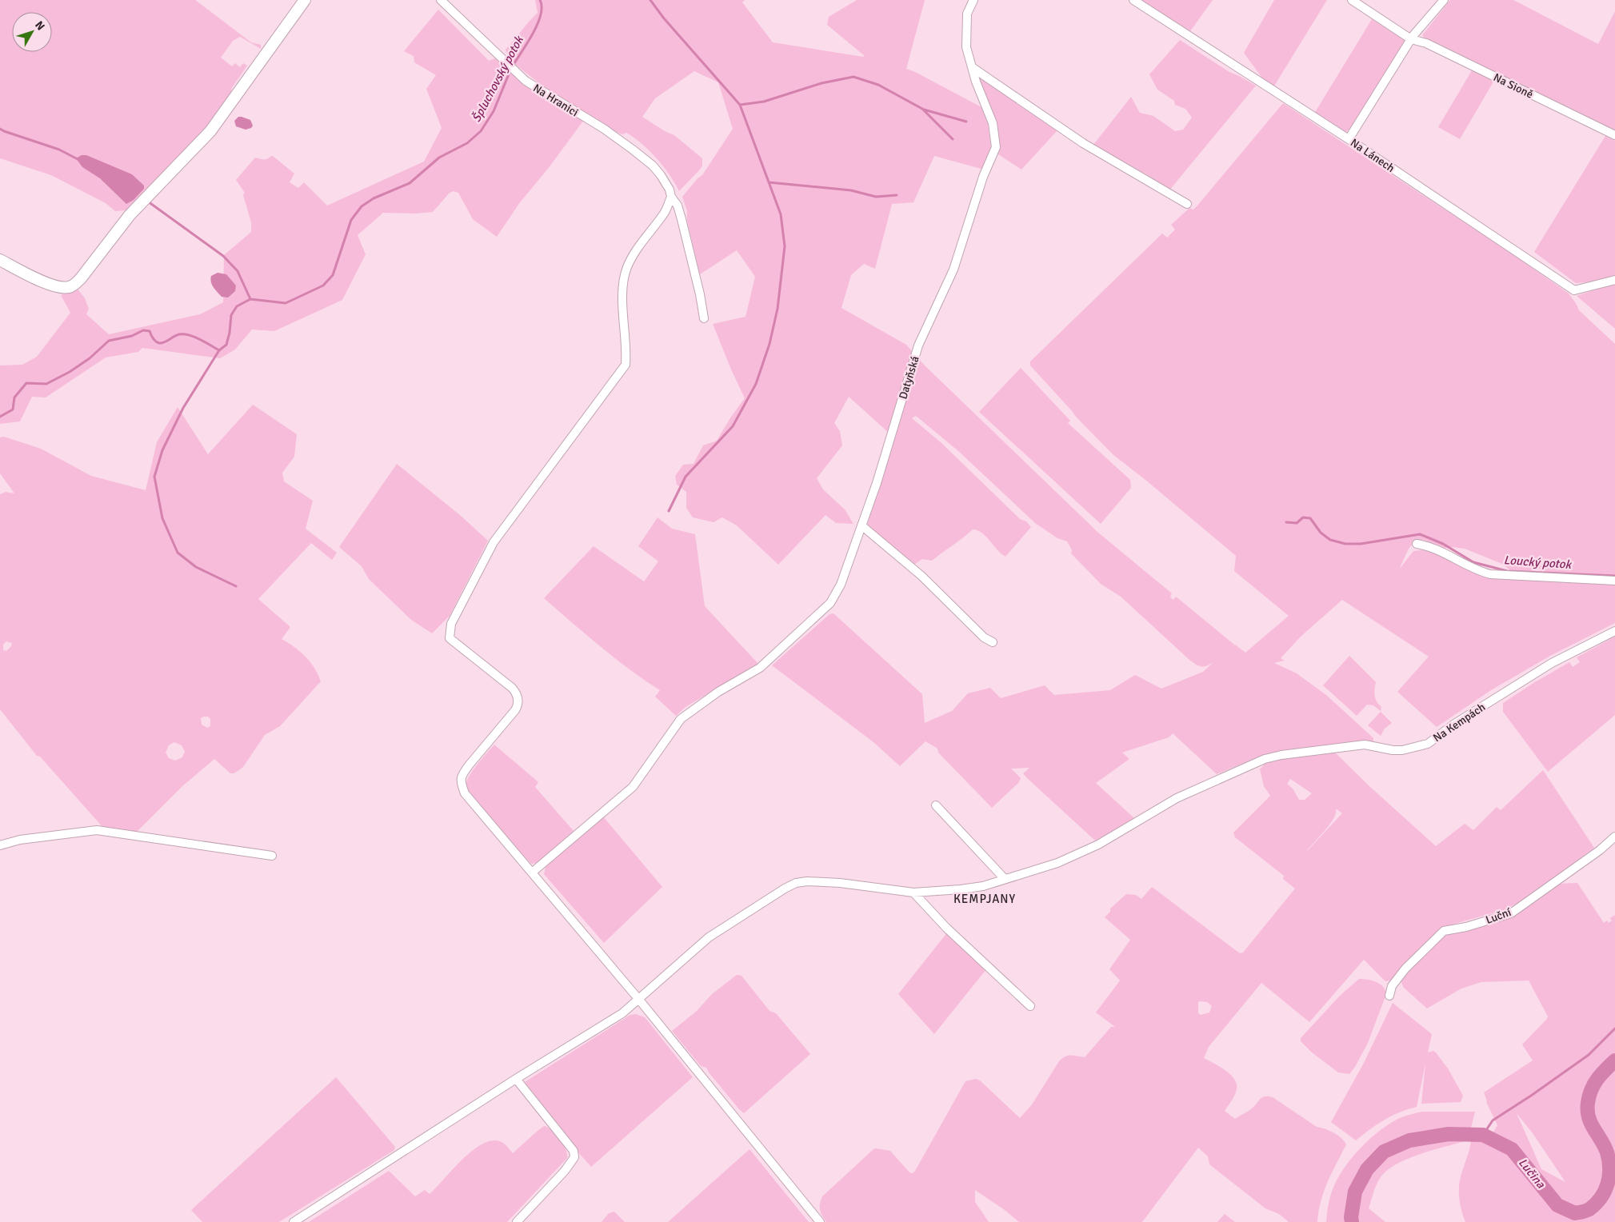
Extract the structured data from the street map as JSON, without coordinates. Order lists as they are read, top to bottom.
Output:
{
  "streets": {
    "street": [
      "Na Sioně",
      "Na Hranici",
      "Na Lánech",
      "Datyňská",
      "Na Kempách",
      "Luční"
    ]
  },
  "districts": ["KEMPJANY"],
  "water": ["Špluchovský potok", "Loucký potok", "Lučina"],
  "north": "top right"
}
